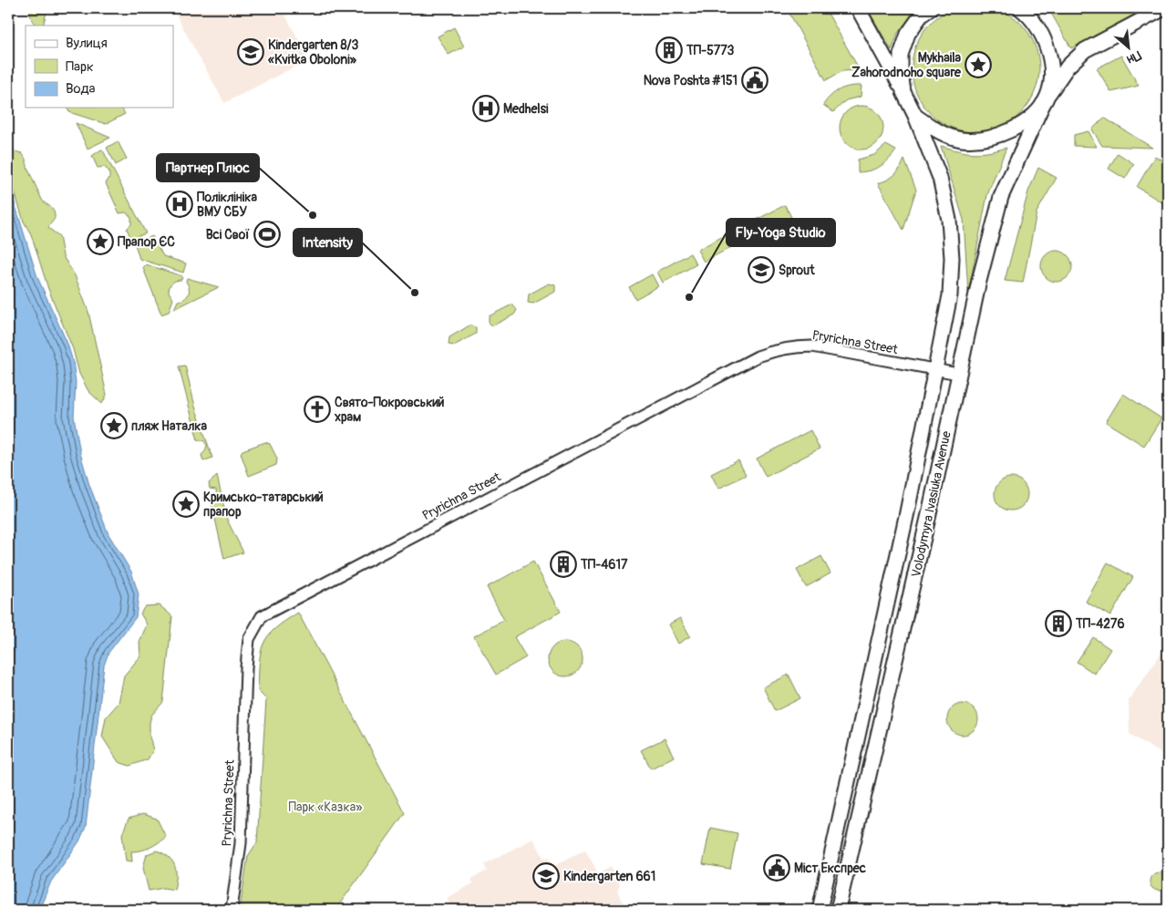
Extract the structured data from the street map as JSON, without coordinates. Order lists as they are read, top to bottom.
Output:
{
  "streets": {
    "main road": ["Volodymyra Ivasiuka Avenue"],
    "street": ["Pryrichna Street"]
  },
  "crossings": [
    ["Pryrichna Street", "Volodymyra Ivasiuka Avenue"]
  ],
  "parks": ["Парк «Казка»"],
  "places": {
    "building": ["ТП-5773", "ТП-4617", "ТП-4276"],
    "school or university": ["Kindergarten 8/3 «Kvitka Oboloni»", "Sprout", "Kindergarten 661"],
    "place": [
      "Mykhaila Zahorodnoho square",
      "Прапор ЄС",
      "пляж Наталка",
      "Кримсько-татарський прапор"
    ],
    "public building": ["Nova Poshta #151", "Міст Експрес"],
    "hospital": ["Medhelsi", "Поліклініка ВМУ СБУ"],
    "other": ["Партнер Плюс", "Intensity", "Fly-Yoga Studio"],
    "sports": ["Всі Свої"],
    "church": ["Свято-Покровський храм"]
  },
  "legend": ["Вулиця", "Парк", "Вода"],
  "north": "bottom right"
}
